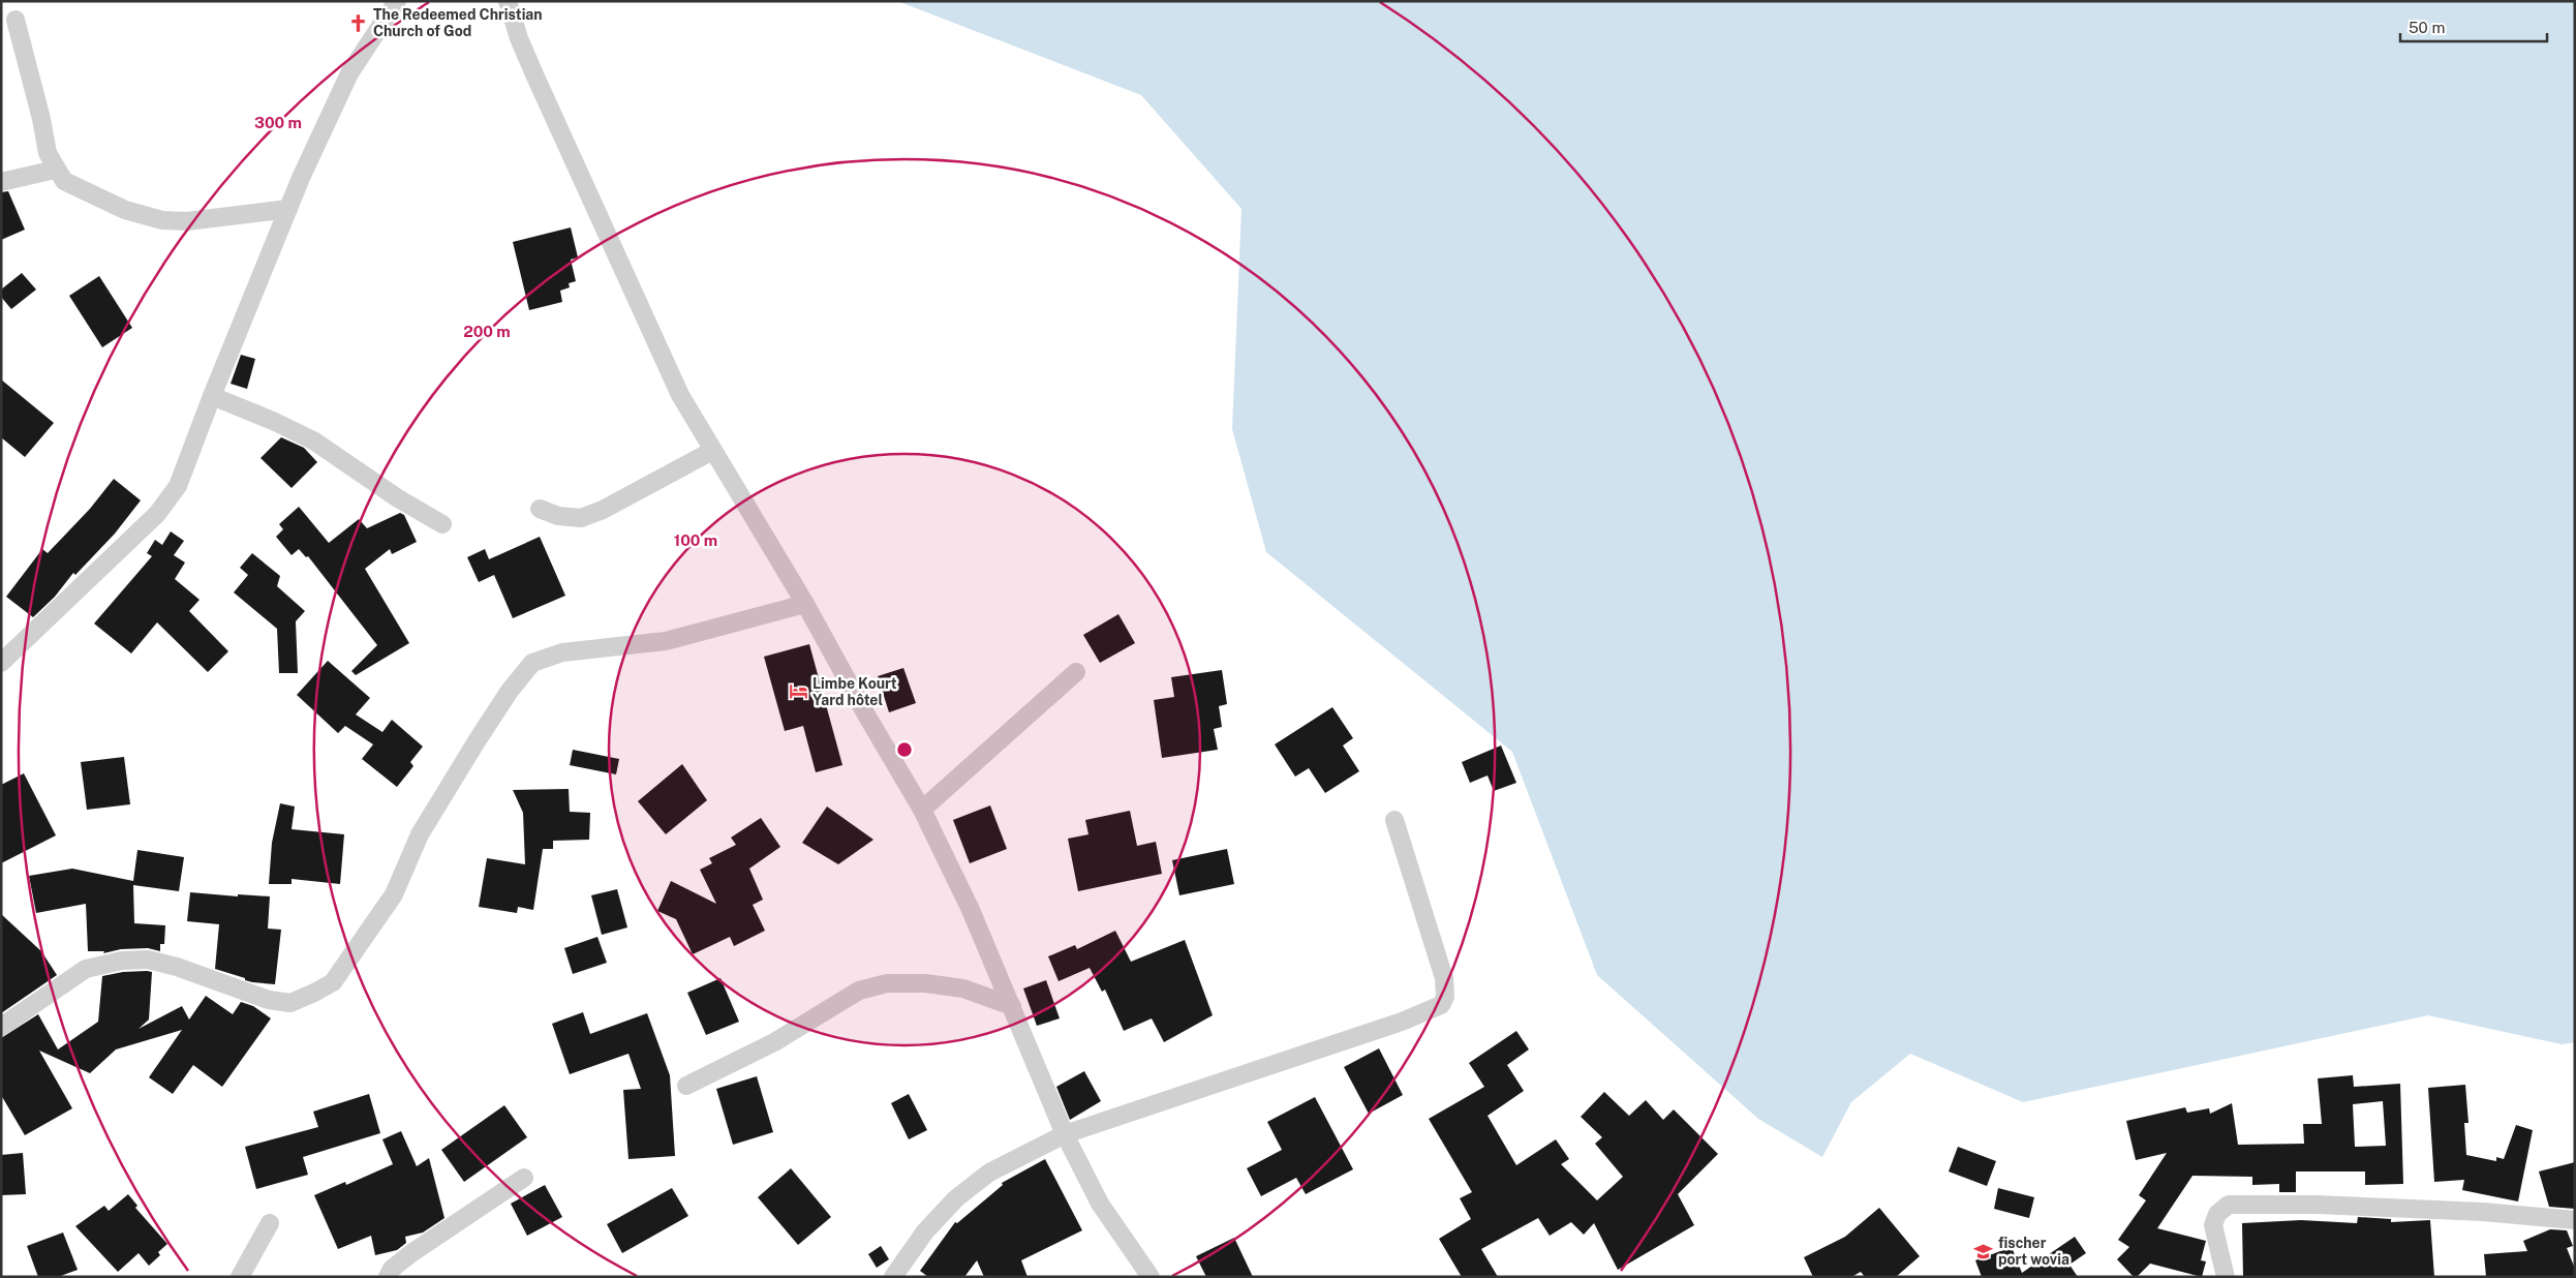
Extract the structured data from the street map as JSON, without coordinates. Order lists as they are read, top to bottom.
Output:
{
  "places": {
    "church": ["The Redeemed Christian Church of God"],
    "hotel": ["Limbe Kourt Yard hôtel"],
    "school or university": ["fischer port wovia"]
  },
  "scale_bar": "50 m",
  "rings": ["300 m", "200 m", "100 m"]
}
